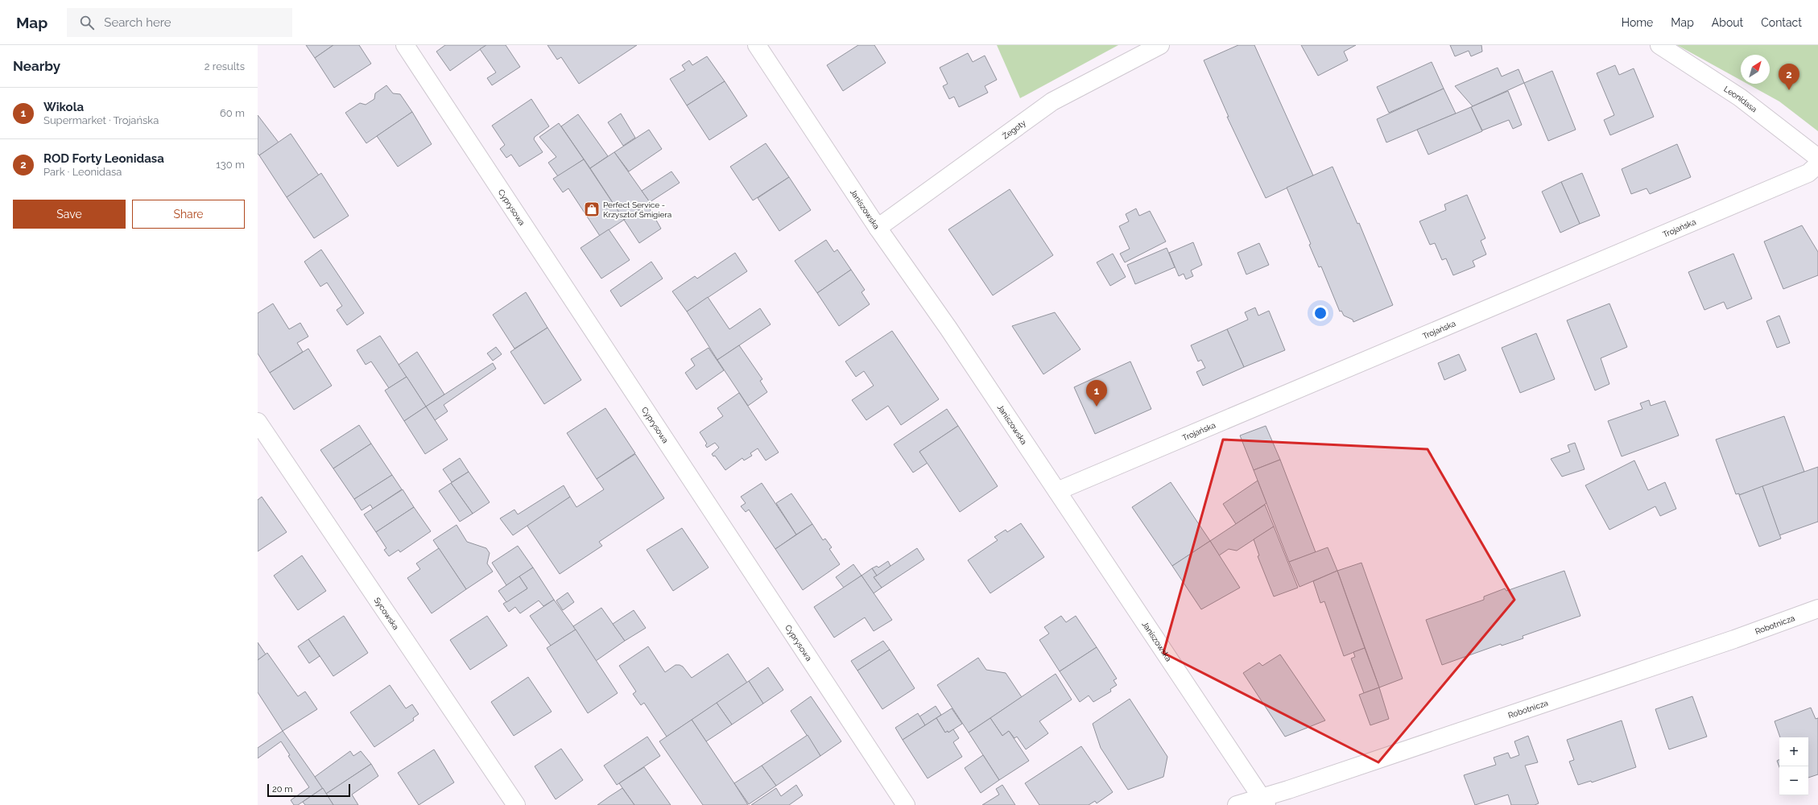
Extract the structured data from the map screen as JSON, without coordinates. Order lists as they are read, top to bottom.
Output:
{
  "streets": {
    "street": [
      "Leonidasa",
      "Żegoty",
      "Cyprysowa",
      "Janiszowska",
      "Trojańska",
      "Sycowska",
      "Robotnicza"
    ]
  },
  "crossings": [
    ["Żegoty", "Janiszowska"],
    ["Janiszowska", "Trojańska"],
    ["Janiszowska", "Robotnicza"]
  ],
  "places": {
    "shop": ["Perfect Service - Krzysztof Śmigiera"]
  },
  "scale_bar": "20 m",
  "north": "top right",
  "page": {
    "header": "Map",
    "search": "Search here",
    "nav": [
      "Home",
      "Map",
      "About",
      "Contact"
    ],
    "heading": ["Nearby", "2 results"],
    "pins": ["2", "1"],
    "list": [
      {
        "mark": "1",
        "name": "Wikola",
        "note": "Supermarket · Trojańska",
        "value": "60 m"
      },
      {
        "mark": "2",
        "name": "ROD Forty Leonidasa",
        "note": "Park · Leonidasa",
        "value": "130 m"
      }
    ],
    "buttons": ["Save", "Share"],
    "map_buttons": ["+", "−"],
    "scale": "20 m"
  }
}
